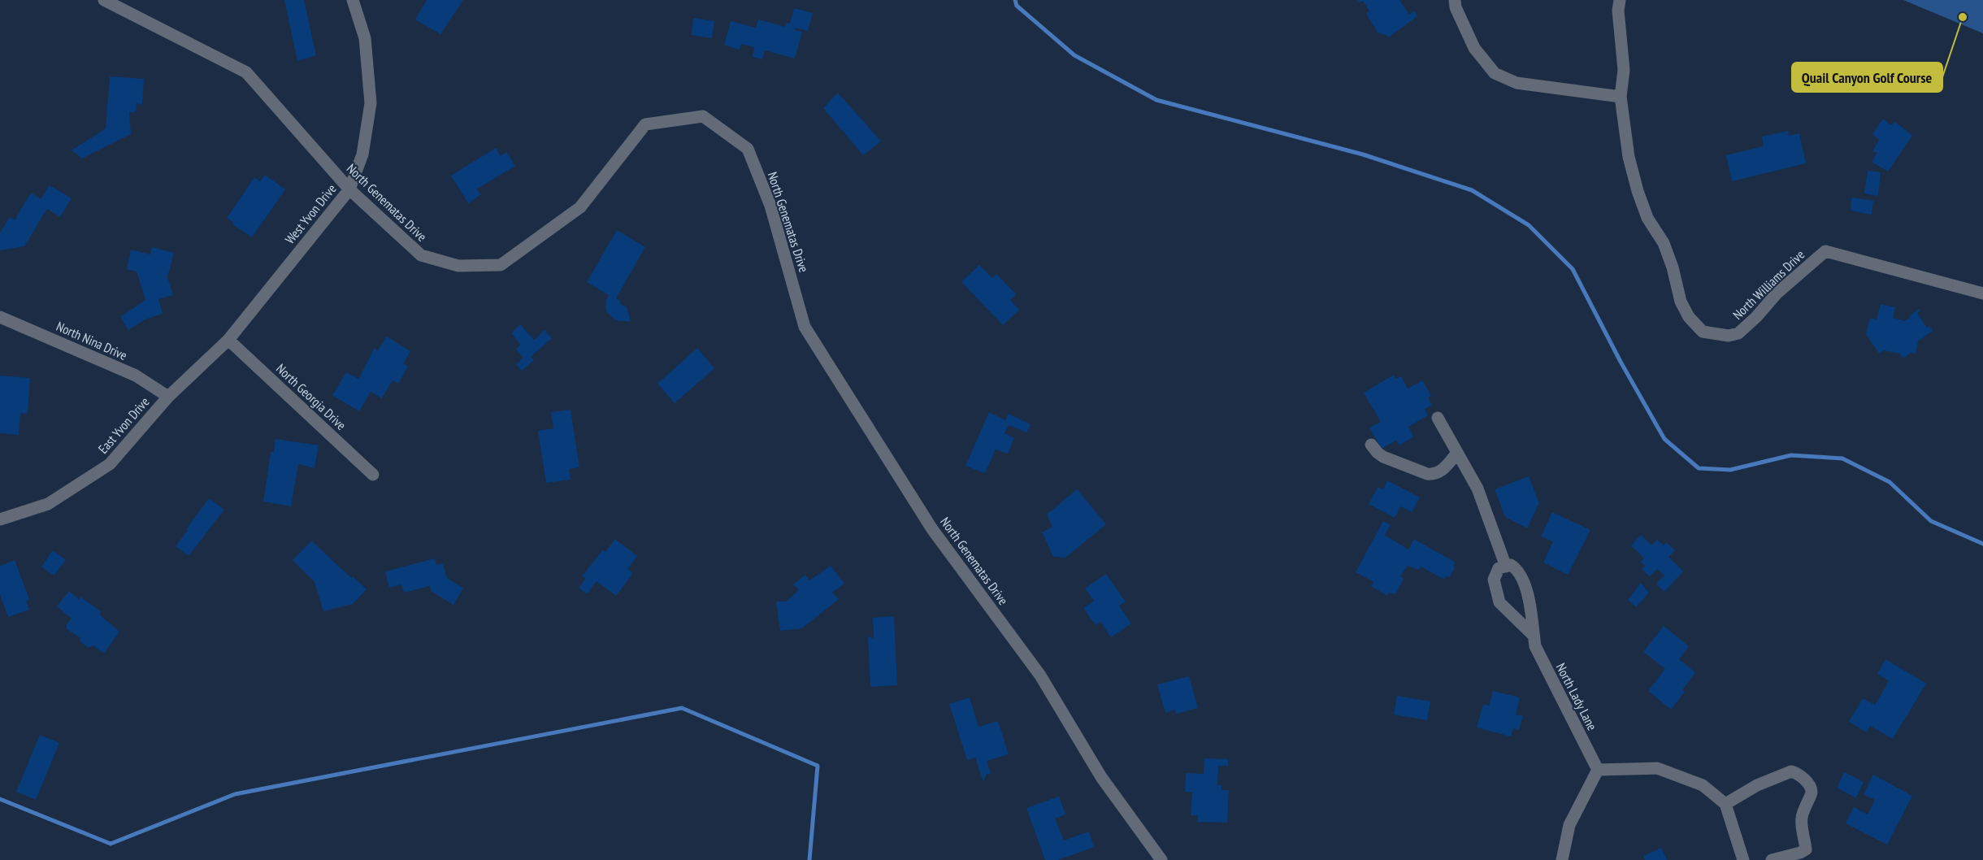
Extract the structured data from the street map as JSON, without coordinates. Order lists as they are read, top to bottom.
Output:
{
  "streets": {
    "street": [
      "North Genematas Drive",
      "West Yvon Drive",
      "North Williams Drive",
      "North Nina Drive",
      "North Georgia Drive",
      "East Yvon Drive",
      "North Lady Lane"
    ]
  },
  "crossings": [
    ["North Genematas Drive", "West Yvon Drive"],
    ["West Yvon Drive", "North Georgia Drive"],
    ["West Yvon Drive", "East Yvon Drive"],
    ["North Nina Drive", "East Yvon Drive"],
    ["North Georgia Drive", "East Yvon Drive"]
  ],
  "places": ["Quail Canyon Golf Course"]
}
